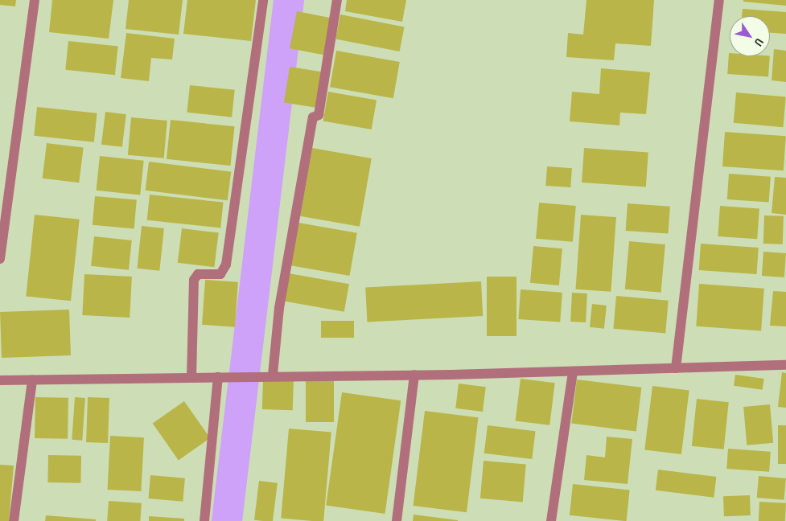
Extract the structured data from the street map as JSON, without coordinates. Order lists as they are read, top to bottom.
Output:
{
  "north": "bottom right"
}
